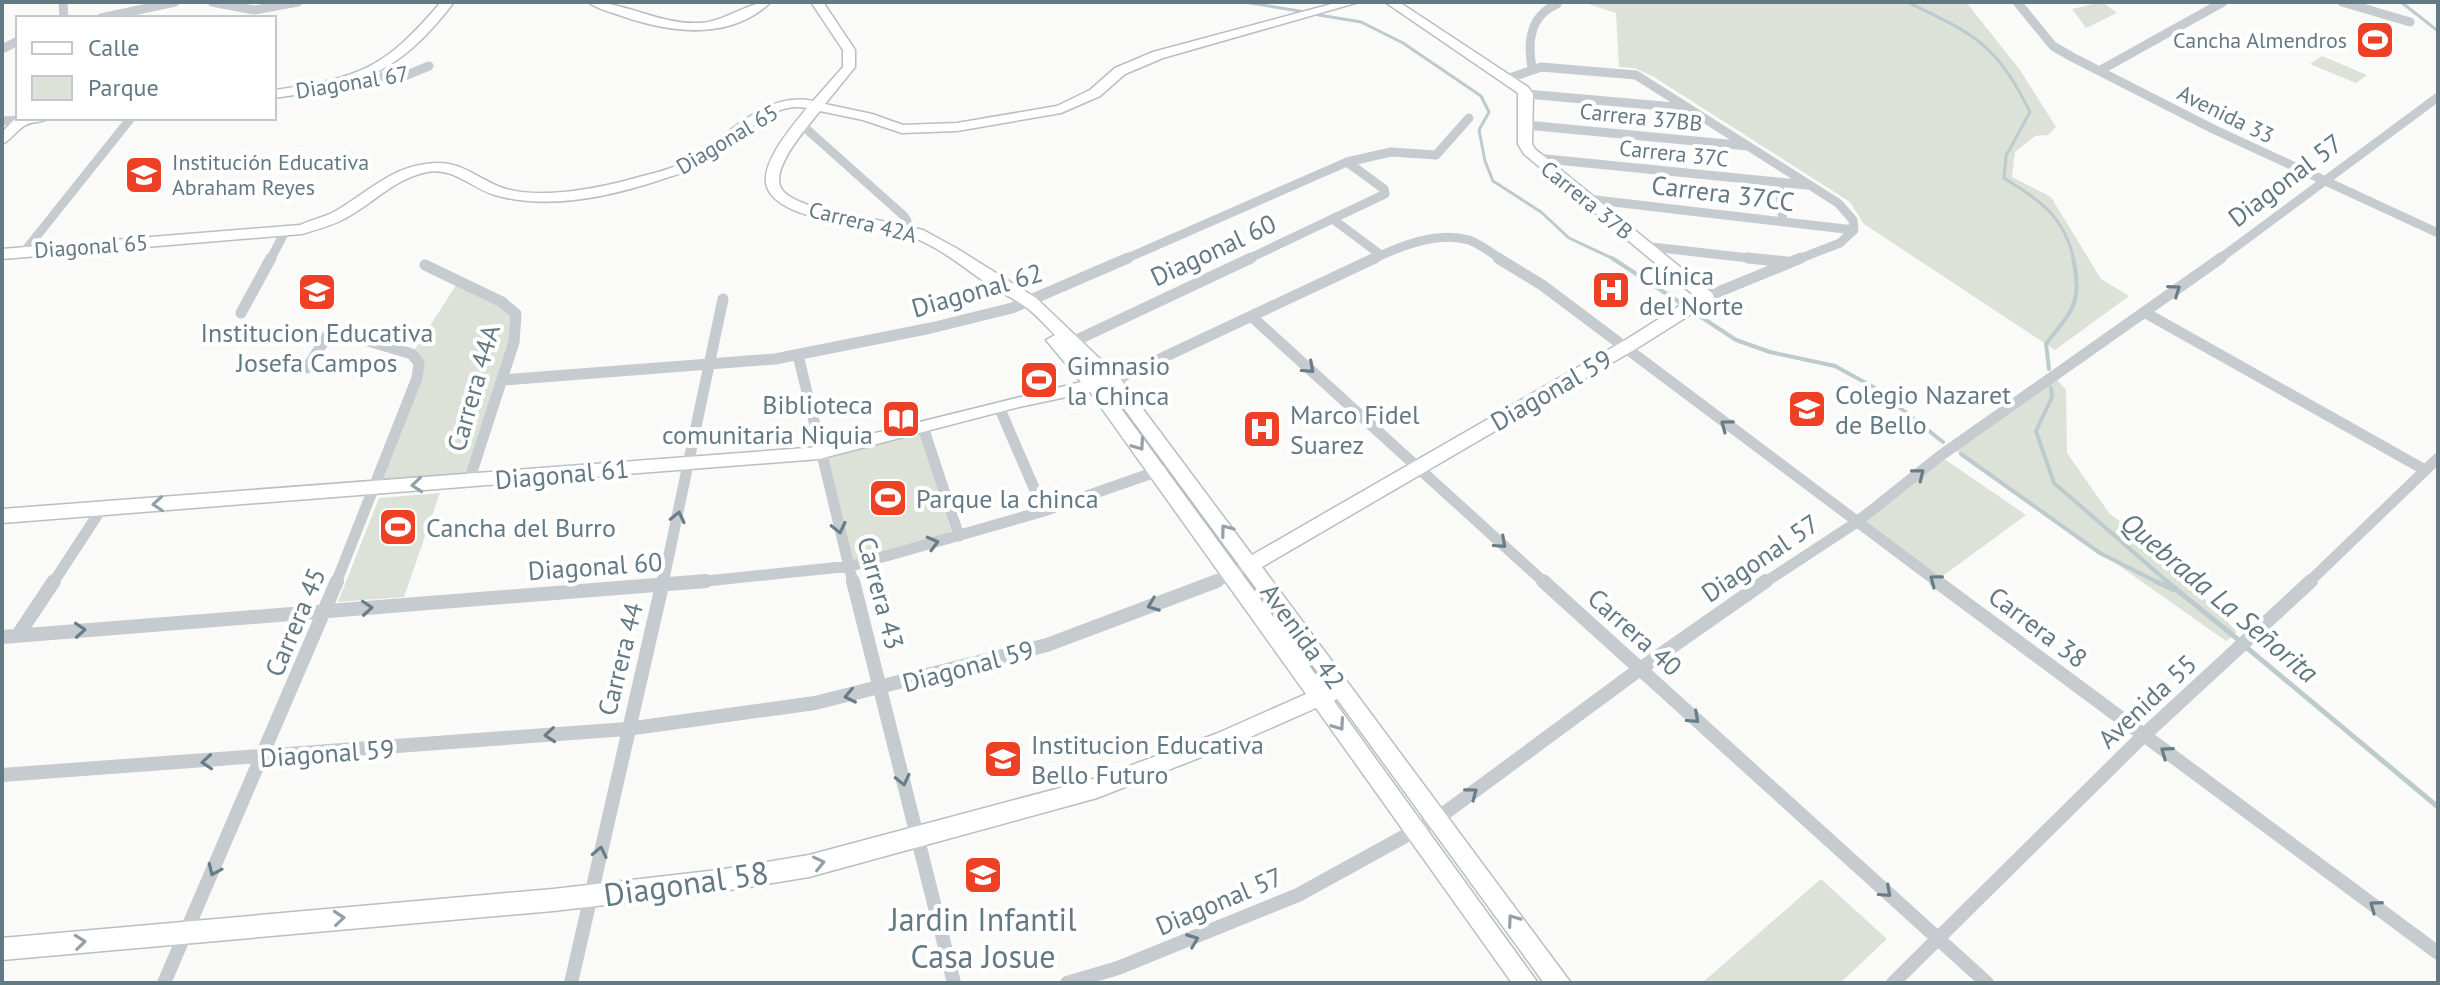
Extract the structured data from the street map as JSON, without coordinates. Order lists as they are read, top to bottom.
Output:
{
  "streets": {
    "street": [
      "Diagonal 67",
      "Avenida 33",
      "Carrera 37BB",
      "Diagonal 65",
      "Carrera 37C",
      "Diagonal 57",
      "Carrera 37CC",
      "Carrera 37B",
      "Carrera 42A",
      "Diagonal 60",
      "Diagonal 62",
      "Carrera 44A",
      "Diagonal 59",
      "Diagonal 61",
      "Carrera 43",
      "Carrera 45",
      "Carrera 38",
      "Carrera 40",
      "Avenida 42",
      "Carrera 44",
      "Avenida 55",
      "Diagonal 58"
    ]
  },
  "crossings": [
    ["Avenida 33", "Diagonal 57"],
    ["Carrera 37BB", "Carrera 37C"],
    ["Carrera 37BB", "Carrera 37CC"],
    ["Carrera 37BB", "Carrera 37B"],
    ["Carrera 37BB", "Diagonal 59"],
    ["Diagonal 65", "Carrera 42A"],
    ["Carrera 37C", "Carrera 37B"],
    ["Diagonal 57", "Carrera 38"],
    ["Diagonal 57", "Carrera 40"],
    ["Diagonal 57", "Avenida 42"],
    ["Carrera 37CC", "Carrera 37B"],
    ["Carrera 37CC", "Diagonal 59"],
    ["Carrera 37B", "Diagonal 59"],
    ["Carrera 42A", "Diagonal 62"],
    ["Carrera 42A", "Avenida 42"],
    ["Diagonal 60", "Diagonal 62"],
    ["Diagonal 60", "Carrera 43"],
    ["Diagonal 60", "Carrera 45"],
    ["Diagonal 60", "Avenida 42"],
    ["Diagonal 60", "Carrera 44"],
    ["Diagonal 62", "Carrera 44A"],
    ["Diagonal 62", "Carrera 43"],
    ["Diagonal 62", "Avenida 42"],
    ["Diagonal 62", "Carrera 44"],
    ["Carrera 44A", "Diagonal 61"],
    ["Diagonal 59", "Carrera 43"],
    ["Diagonal 59", "Carrera 45"],
    ["Diagonal 59", "Carrera 38"],
    ["Diagonal 59", "Carrera 40"],
    ["Diagonal 59", "Avenida 42"],
    ["Diagonal 59", "Carrera 44"],
    ["Diagonal 61", "Carrera 43"],
    ["Diagonal 61", "Carrera 45"],
    ["Diagonal 61", "Avenida 42"],
    ["Diagonal 61", "Carrera 44"],
    ["Carrera 43", "Diagonal 58"],
    ["Carrera 45", "Diagonal 58"],
    ["Carrera 38", "Avenida 55"],
    ["Carrera 40", "Avenida 55"],
    ["Avenida 42", "Diagonal 58"],
    ["Carrera 44", "Diagonal 58"]
  ],
  "one_way": [
    "Diagonal 57",
    "Diagonal 60",
    "Diagonal 59",
    "Carrera 43",
    "Carrera 38",
    "Carrera 40",
    "Carrera 44",
    "Diagonal 58"
  ],
  "water": ["Quebrada La Señorita"],
  "places": {
    "sports": [
      "Cancha Almendros",
      "Gimnasio la Chinca",
      "Parque la chinca",
      "Cancha del Burro"
    ],
    "school or university": [
      "Institución Educativa Abraham Reyes",
      "Institucion Educativa Josefa Campos",
      "Colegio Nazaret de Bello",
      "Institucion Educativa Bello Futuro",
      "Jardin Infantil Casa Josue"
    ],
    "hospital": ["Clínica del Norte", "Marco Fidel Suarez"],
    "library": ["Biblioteca comunitaria Niquia"]
  },
  "legend": ["Calle", "Parque"]
}
